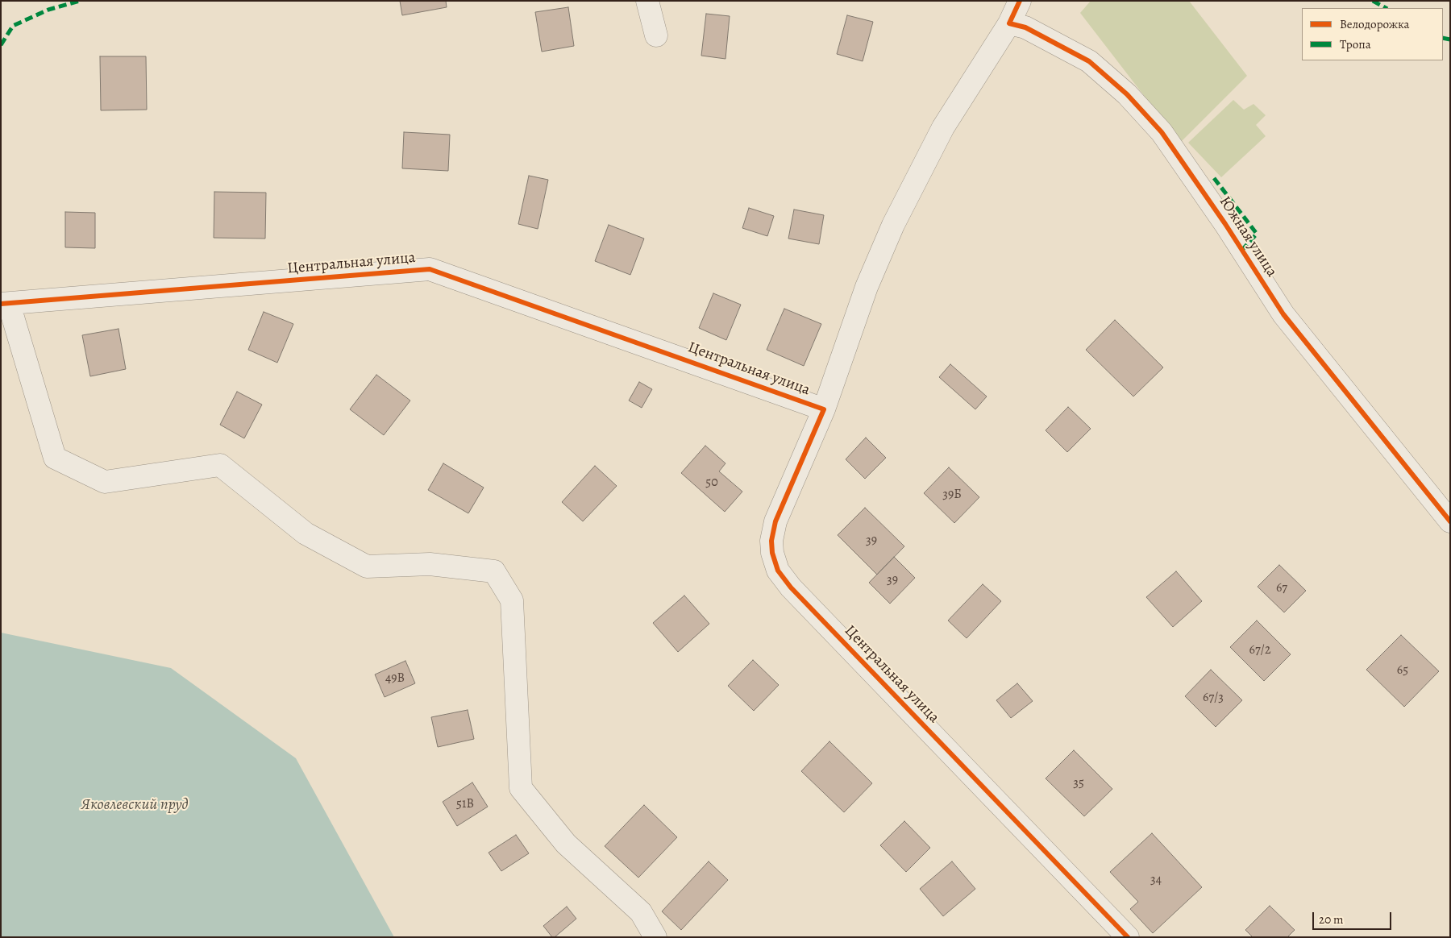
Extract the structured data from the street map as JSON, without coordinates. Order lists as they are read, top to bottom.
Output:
{
  "streets": {
    "street": ["Южная улица", "Центральная улица"]
  },
  "water": ["Яковлевский пруд"],
  "house_numbers": [
    "50",
    "39Б",
    "39",
    "39",
    "67",
    "67/2",
    "65",
    "49В",
    "67/3",
    "35",
    "51В",
    "34"
  ],
  "legend": ["Велодорожка", "Тропа"],
  "scale_bar": "20 m"
}
